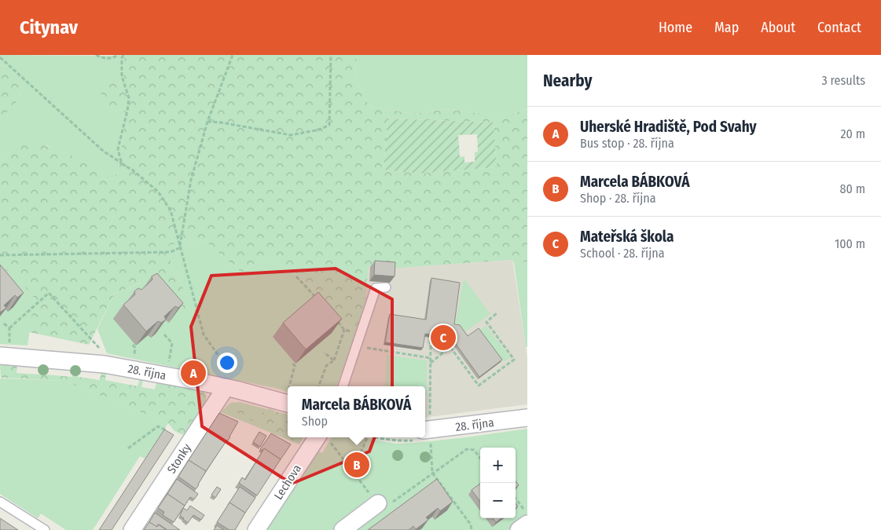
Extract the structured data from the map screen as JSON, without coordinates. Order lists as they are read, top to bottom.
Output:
{
  "streets": {
    "street": ["28. října", "Stonky", "Lechova"]
  },
  "crossings": [
    ["28. října", "Stonky"]
  ],
  "page": {
    "header": "Citynav",
    "nav": [
      "Home",
      "Map",
      "About",
      "Contact"
    ],
    "heading": ["Nearby", "3 results"],
    "list": [
      {
        "mark": "A",
        "name": "Uherské Hradiště, Pod Svahy",
        "note": "Bus stop · 28. října",
        "value": "20 m"
      },
      {
        "mark": "B",
        "name": "Marcela BÁBKOVÁ",
        "note": "Shop · 28. října",
        "value": "80 m"
      },
      {
        "mark": "C",
        "name": "Mateřská škola",
        "note": "School · 28. října",
        "value": "100 m"
      }
    ],
    "pins": ["C", "A", "B"],
    "popup": ["Marcela BÁBKOVÁ", "Shop"],
    "map_buttons": ["+", "−"]
  }
}
